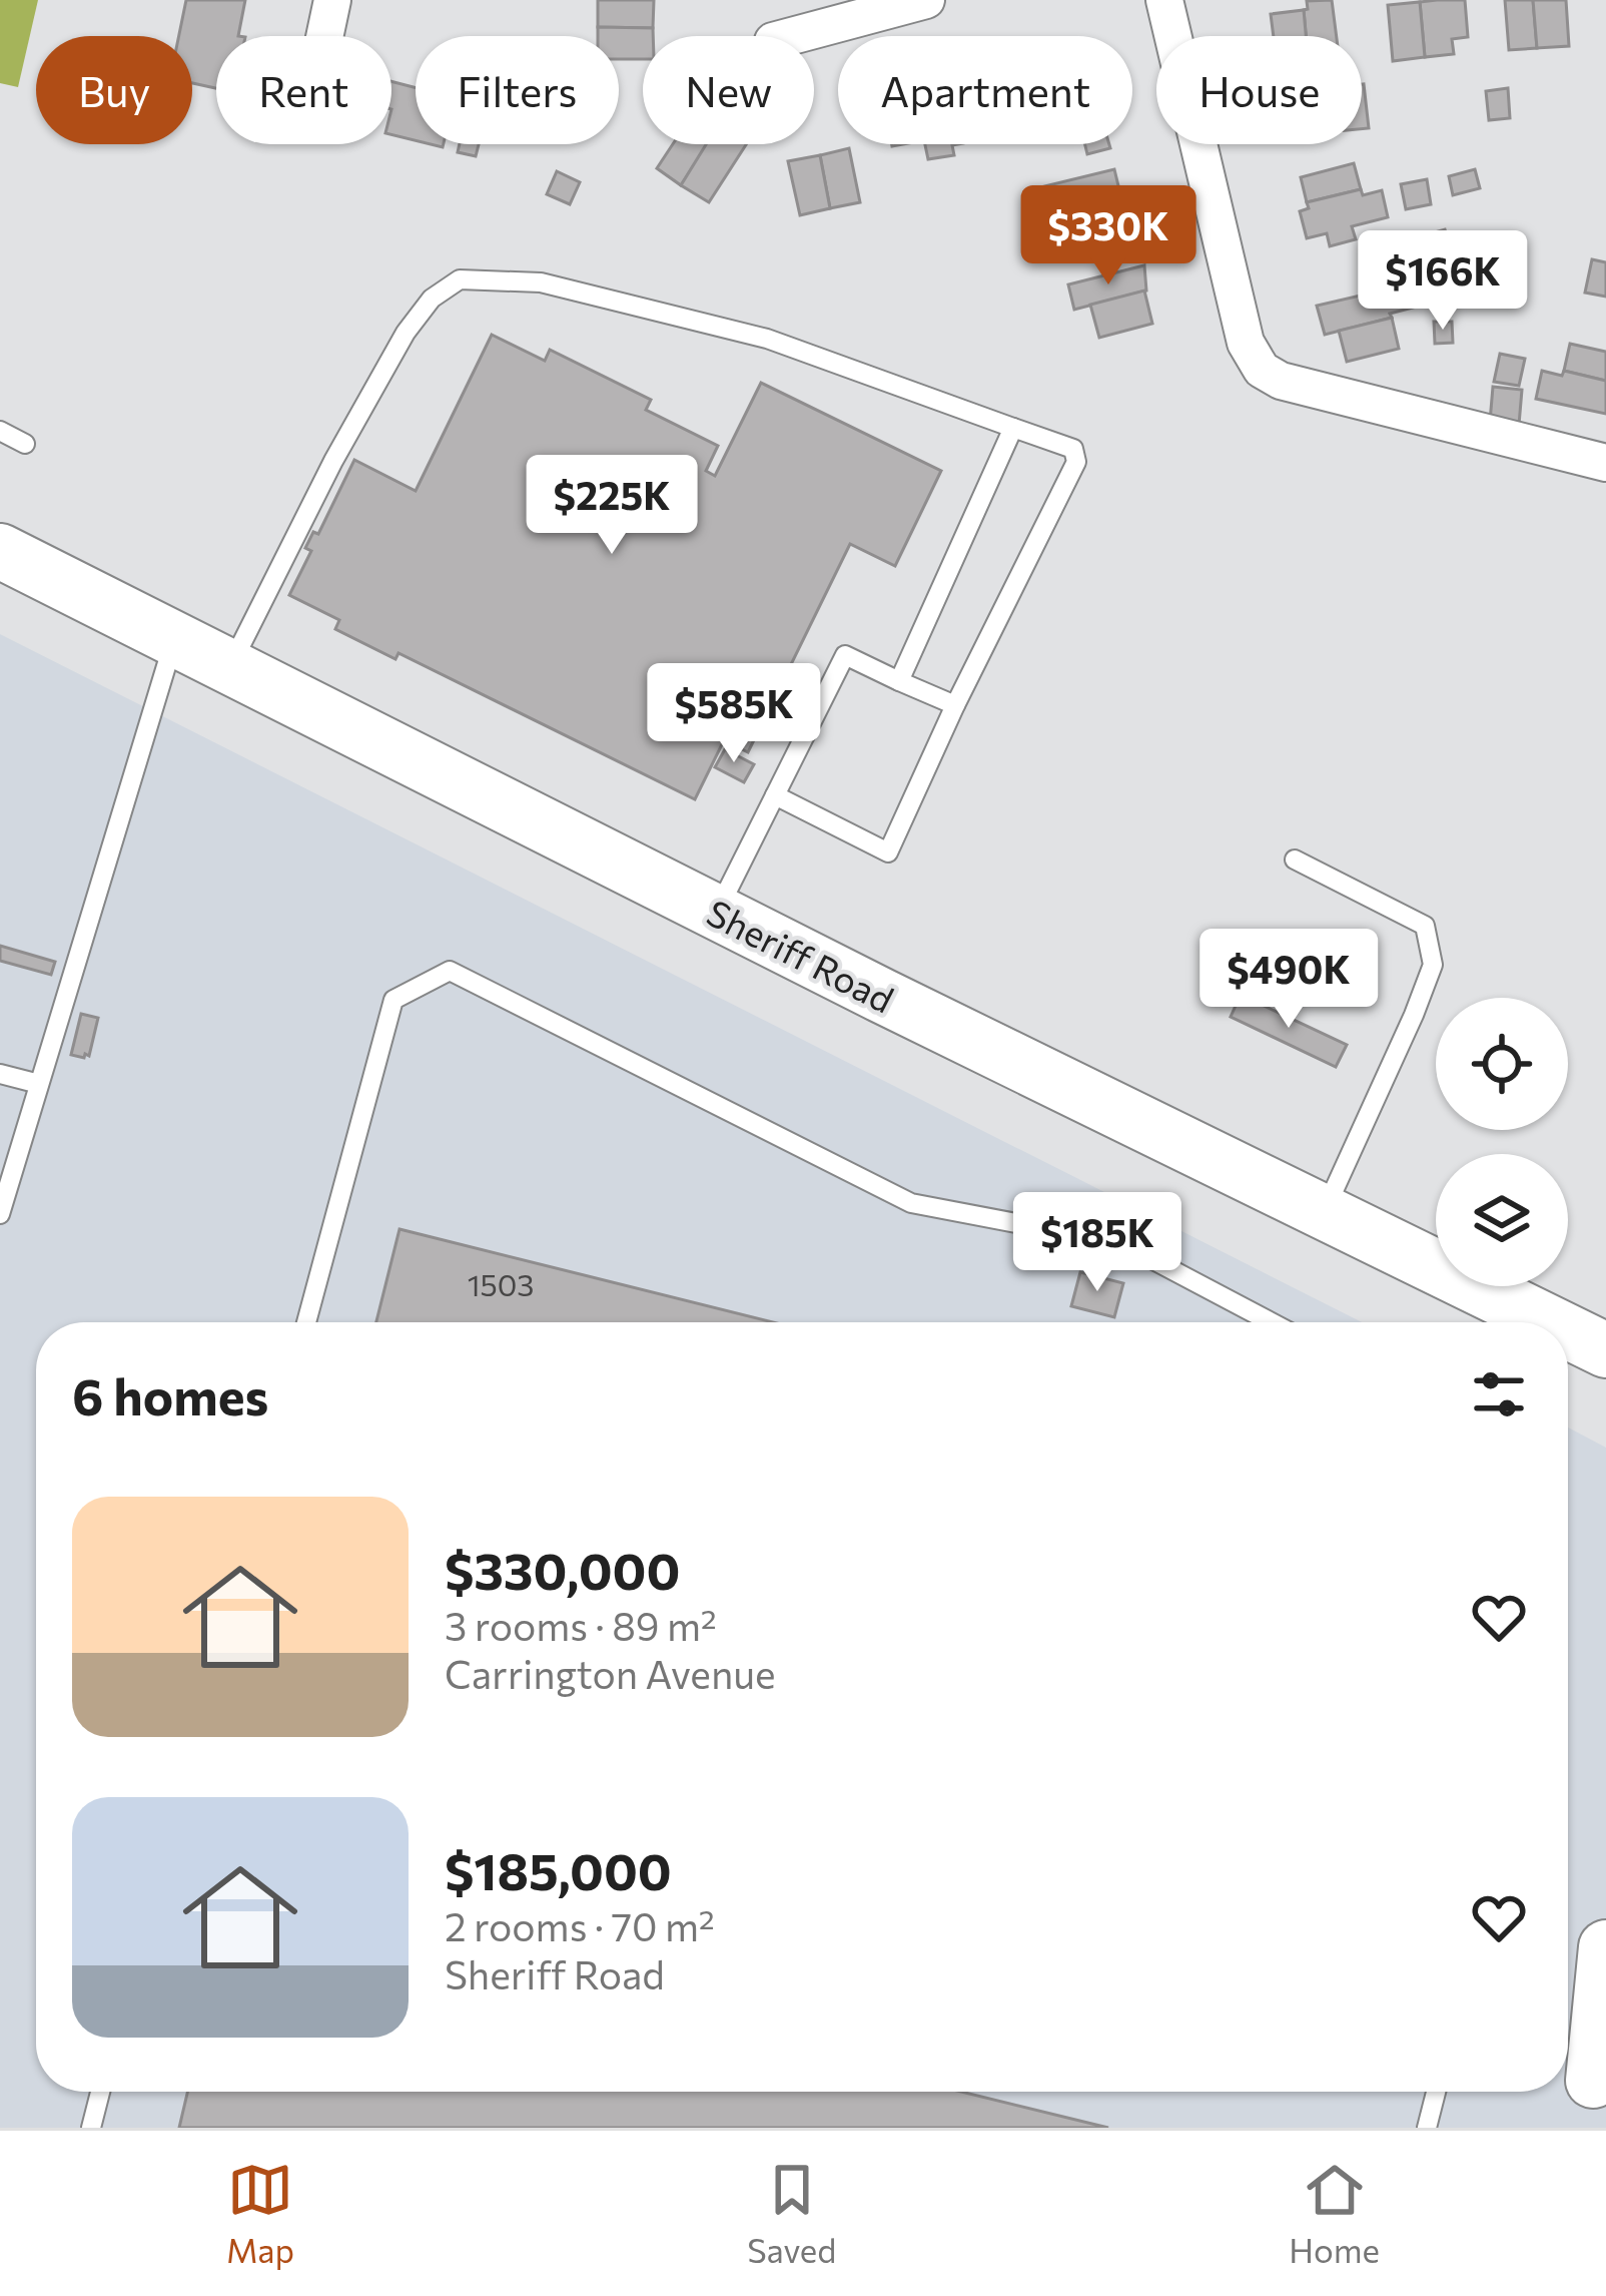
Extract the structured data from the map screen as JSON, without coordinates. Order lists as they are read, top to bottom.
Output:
{
  "streets": {
    "main road": ["Sheriff Road"]
  },
  "house_numbers": ["1503"],
  "page": {
    "chip": [
      "Buy",
      "Rent",
      "Filters",
      "New",
      "Apartment",
      "House"
    ],
    "price": [
      "$330K",
      "$166K",
      "$225K",
      "$585K",
      "$490K",
      "$185K"
    ],
    "heading": "6 homes",
    "list": [
      {
        "name": "$330,000",
        "note": "3 rooms · 89 m² · Carrington Avenue"
      },
      {
        "name": "$185,000",
        "note": "2 rooms · 70 m² · Sheriff Road"
      }
    ],
    "tabs": ["Map", "Saved", "Home"]
  }
}
